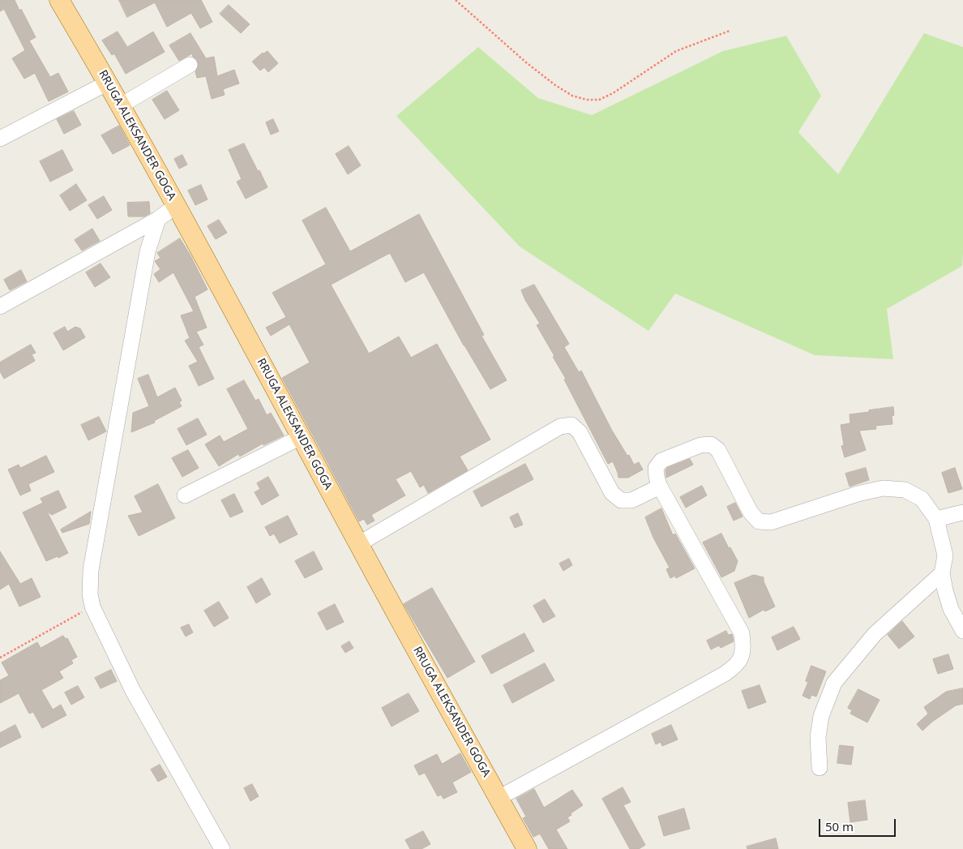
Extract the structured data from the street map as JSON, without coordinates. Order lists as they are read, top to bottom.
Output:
{
  "streets": {
    "main road": ["RRUGA ALEKSANDER GOGA"]
  },
  "scale_bar": "50 m"
}
